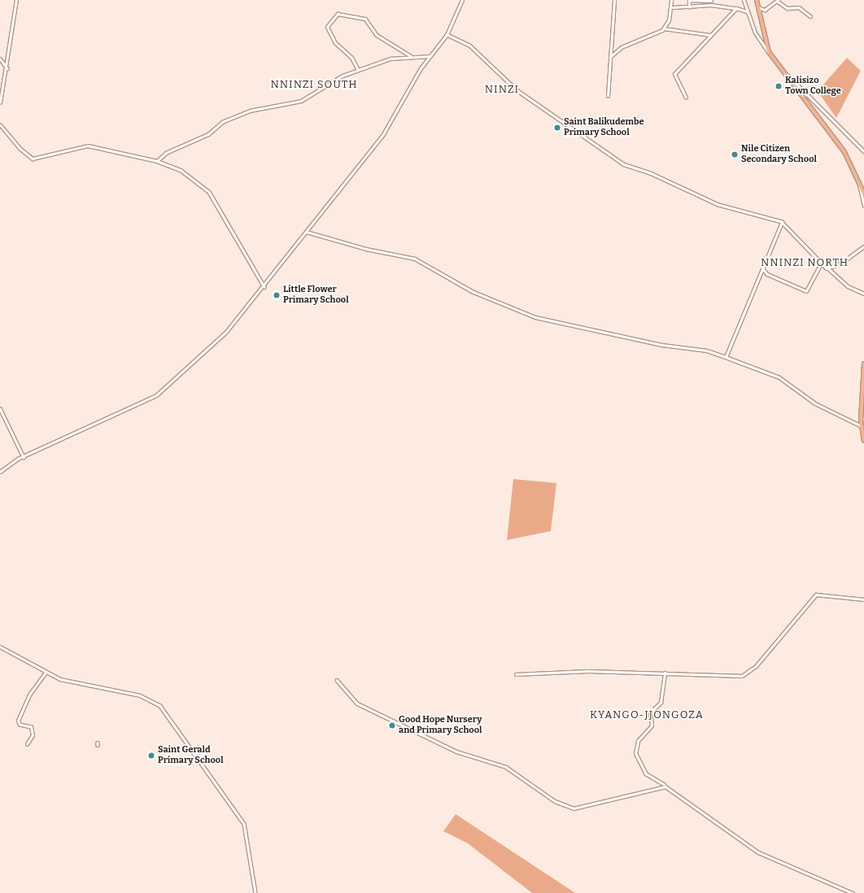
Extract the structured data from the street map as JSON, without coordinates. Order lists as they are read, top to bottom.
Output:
{
  "districts": [
    "NNINZI SOUTH",
    "NINZI",
    "NNINZI NORTH",
    "KYANGO-JJONGOZA"
  ],
  "places": [
    "Kalisizo Town College",
    "Saint Balikudembe Primary School",
    "Nile Citizen Secondary School",
    "Little Flower Primary School",
    "Good Hope Nursery and Primary School",
    "Saint Gerald Primary School"
  ]
}
